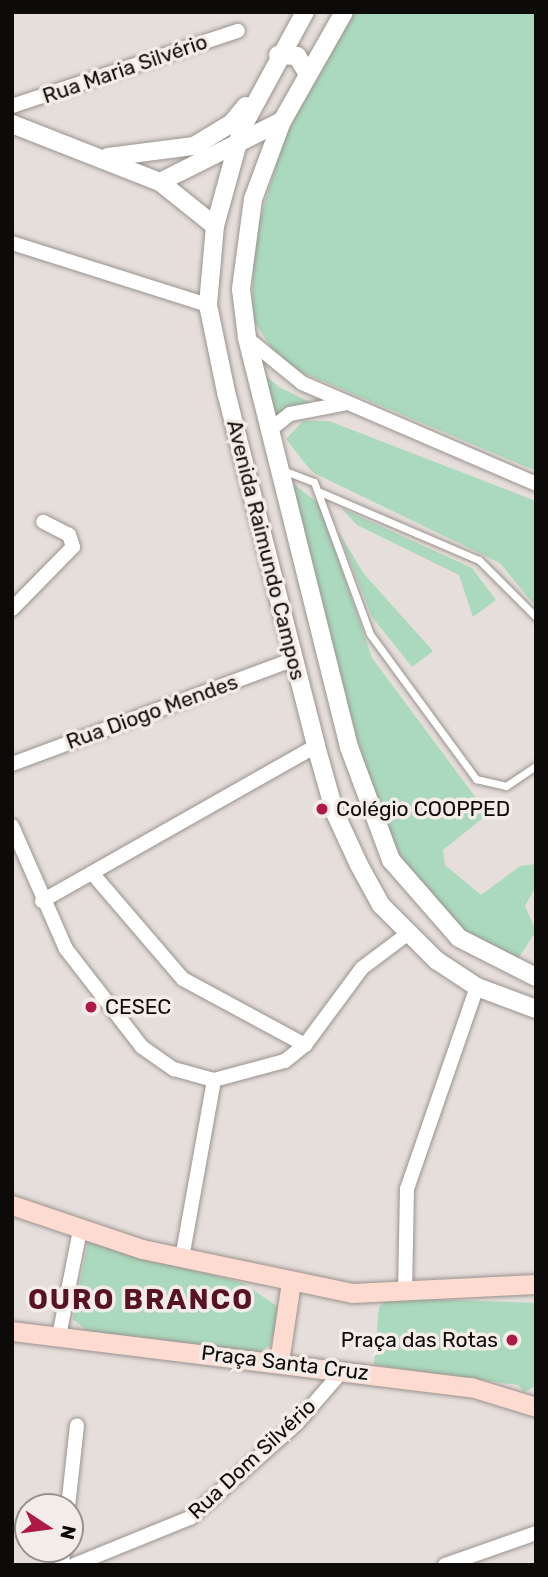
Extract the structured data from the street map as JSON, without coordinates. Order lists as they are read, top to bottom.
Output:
{
  "streets": {
    "main road": ["Praça Santa Cruz"],
    "street": [
      "Rua Maria Silvério",
      "Avenida Raimundo Campos",
      "Rua Diogo Mendes",
      "Rua Dom Silvério"
    ]
  },
  "crossings": [
    ["Avenida Raimundo Campos", "Rua Diogo Mendes"],
    ["Praça Santa Cruz", "Rua Dom Silvério"]
  ],
  "districts": ["OURO BRANCO"],
  "places": ["Colégio COOPPED", "CESEC", "Praça das Rotas"],
  "north": "right"
}
